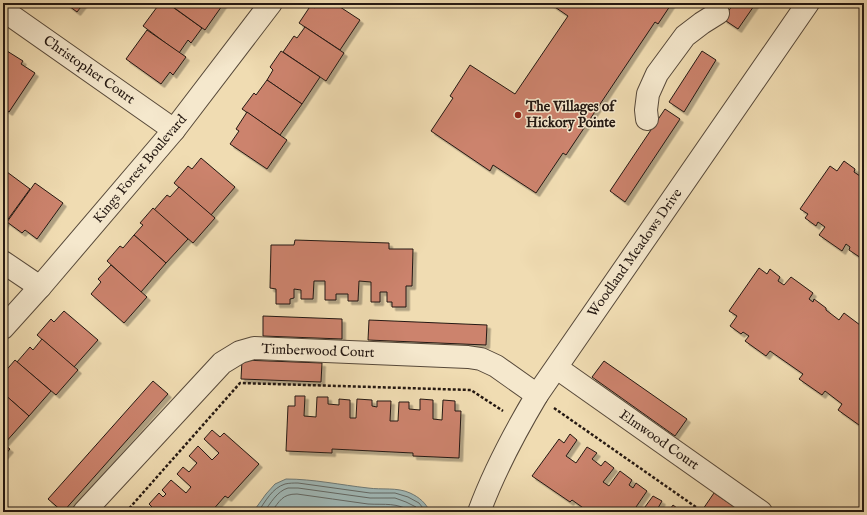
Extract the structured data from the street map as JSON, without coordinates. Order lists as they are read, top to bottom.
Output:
{
  "streets": {
    "street": [
      "Christopher Court",
      "Kings Forest Boulevard",
      "Woodland Meadows Drive",
      "Timberwood Court",
      "Elmwood Court"
    ]
  },
  "crossings": [
    ["Christopher Court", "Kings Forest Boulevard"],
    ["Woodland Meadows Drive", "Timberwood Court"],
    ["Woodland Meadows Drive", "Elmwood Court"]
  ],
  "places": ["The Villages of Hickory Pointe"]
}
